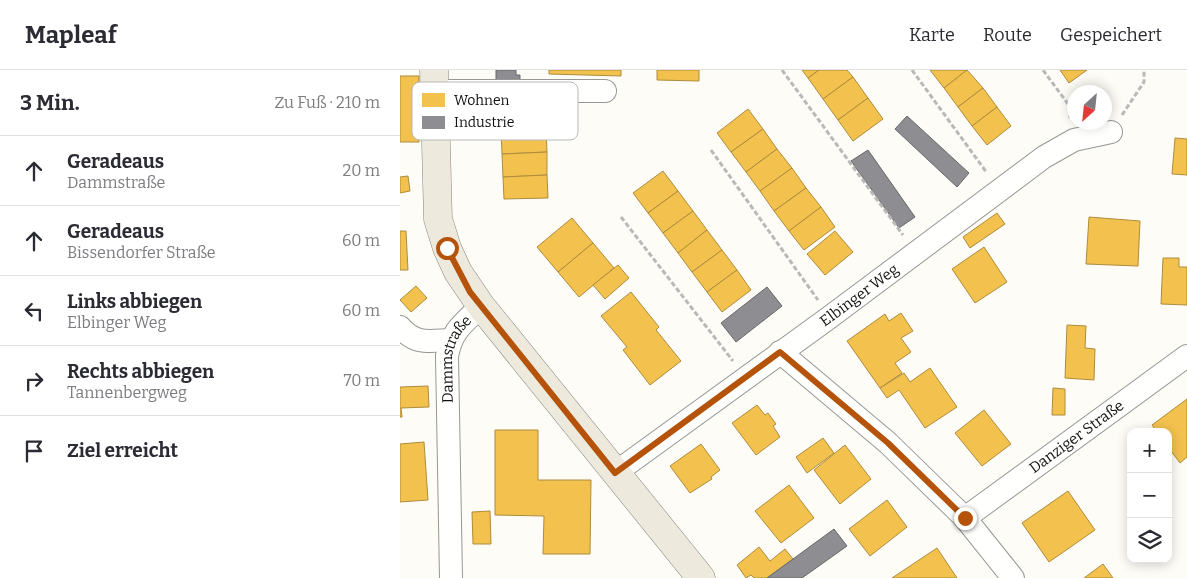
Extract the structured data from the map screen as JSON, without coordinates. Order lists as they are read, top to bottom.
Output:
{
  "streets": {
    "main road": ["Dammstraße"],
    "street": ["Elbinger Weg", "Danziger Straße"]
  },
  "legend": ["Wohnen", "Industrie"],
  "north": "bottom left",
  "page": {
    "header": "Mapleaf",
    "nav": ["Karte", "Route", "Gespeichert"],
    "heading": ["3 Min.", "Zu Fuß · 210 m"],
    "list": [
      ["Geradeaus", "Dammstraße", "20 m"],
      ["Geradeaus", "Bissendorfer Straße", "60 m"],
      ["Links abbiegen", "Elbinger Weg", "60 m"],
      ["Rechts abbiegen", "Tannenbergweg", "70 m"],
      "Ziel erreicht"
    ],
    "map_buttons": ["+", "−"]
  }
}
